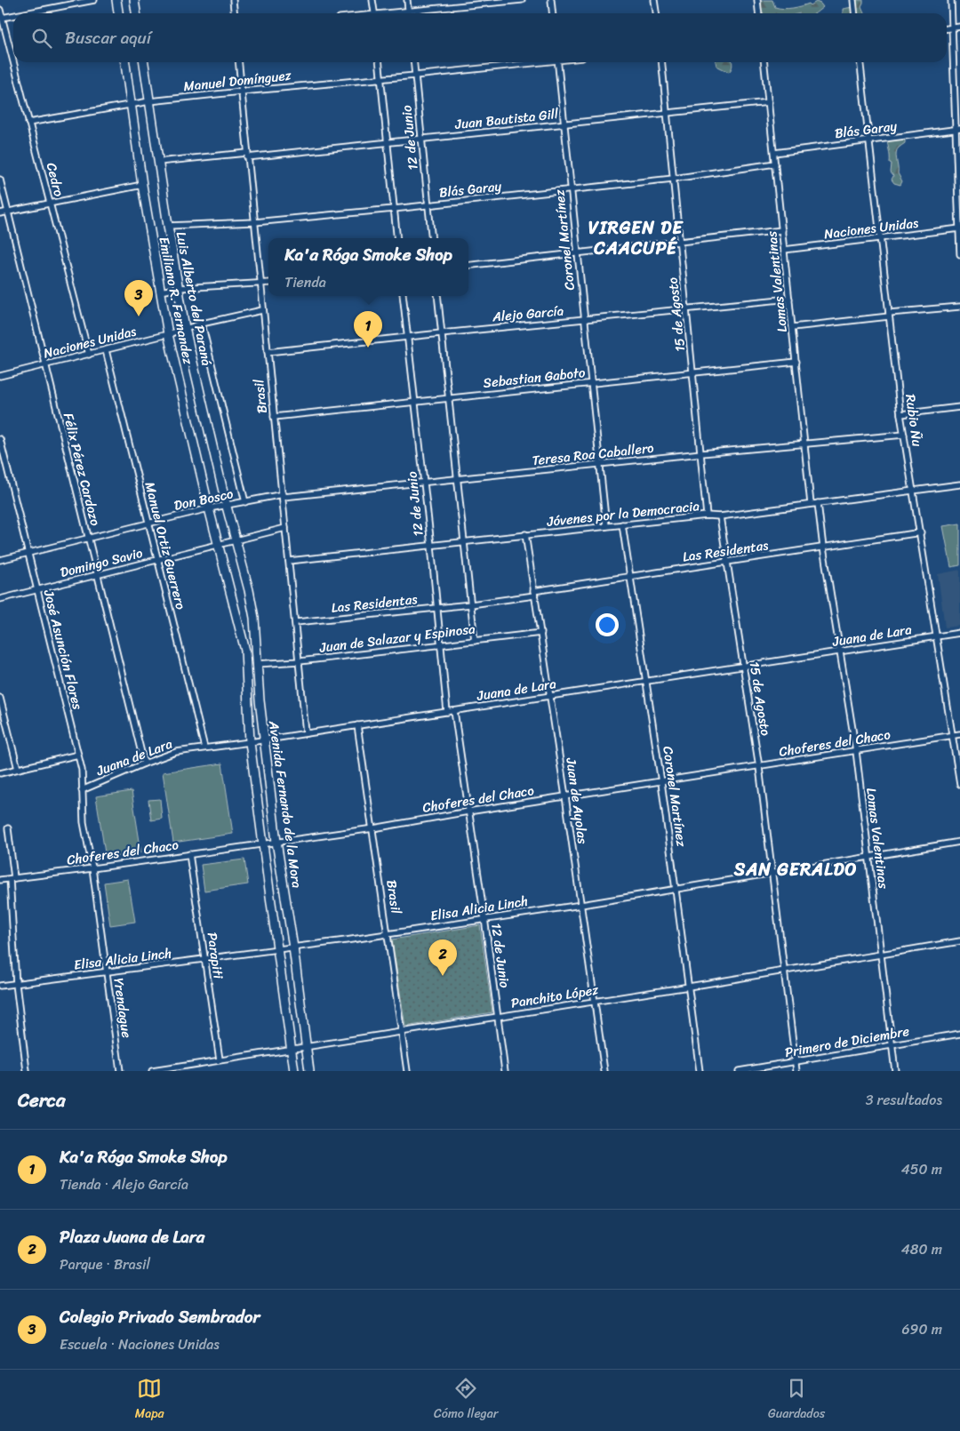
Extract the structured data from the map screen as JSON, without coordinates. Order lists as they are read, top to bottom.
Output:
{
  "streets": {
    "main road": ["Luis Alberto del Paraná", "Emiliano R. Fernandez", "Avenida Fernando de la Mora"],
    "street": [
      "Manuel Domínguez",
      "Juan Bautista Gill",
      "Blás Garay",
      "12 de Junio",
      "Cedro",
      "Naciones Unidas",
      "Coronel Martínez",
      "Lomas Valentinas",
      "Alejo García",
      "15 de Agosto",
      "Sebastian Gaboto",
      "Brasil",
      "Rubio Ñu",
      "Teresa Roa Caballero",
      "Félix Pérez Cardozo",
      "Don Bosco",
      "Jóvenes por la Democracia",
      "Manuel Ortiz Guerrero",
      "Las Residentas",
      "Domingo Savio",
      "Juana de Lara",
      "Juan de Salazar y Espinosa",
      "José Asunción Flores",
      "Choferes del Chaco",
      "Juan de Ayolas",
      "Elisa Alicia Linch",
      "Parapiti",
      "Panchito López",
      "Yrendague",
      "Primero de Diciembre"
    ]
  },
  "crossings": [
    ["Manuel Domínguez", "12 de Junio"],
    ["Manuel Domínguez", "Cedro"],
    ["Manuel Domínguez", "Luis Alberto del Paraná"],
    ["Manuel Domínguez", "Emiliano R. Fernandez"],
    ["Manuel Domínguez", "Brasil"],
    ["Juan Bautista Gill", "12 de Junio"],
    ["Juan Bautista Gill", "Coronel Martínez"],
    ["Juan Bautista Gill", "Lomas Valentinas"],
    ["Juan Bautista Gill", "Luis Alberto del Paraná"],
    ["Juan Bautista Gill", "15 de Agosto"],
    ["Juan Bautista Gill", "Brasil"],
    ["Blás Garay", "12 de Junio"],
    ["Blás Garay", "Coronel Martínez"],
    ["Blás Garay", "Lomas Valentinas"],
    ["Blás Garay", "Luis Alberto del Paraná"],
    ["Blás Garay", "15 de Agosto"],
    ["Blás Garay", "Brasil"],
    ["Blás Garay", "Rubio Ñu"],
    ["12 de Junio", "Alejo García"],
    ["12 de Junio", "Sebastian Gaboto"],
    ["12 de Junio", "Teresa Roa Caballero"],
    ["12 de Junio", "Jóvenes por la Democracia"],
    ["12 de Junio", "Las Residentas"],
    ["12 de Junio", "Juana de Lara"],
    ["12 de Junio", "Juan de Salazar y Espinosa"],
    ["12 de Junio", "Choferes del Chaco"],
    ["12 de Junio", "Elisa Alicia Linch"],
    ["12 de Junio", "Panchito López"],
    ["Cedro", "Naciones Unidas"],
    ["Naciones Unidas", "Lomas Valentinas"],
    ["Naciones Unidas", "Luis Alberto del Paraná"],
    ["Naciones Unidas", "Emiliano R. Fernandez"],
    ["Naciones Unidas", "Brasil"],
    ["Naciones Unidas", "Rubio Ñu"],
    ["Naciones Unidas", "Félix Pérez Cardozo"],
    ["Naciones Unidas", "Manuel Ortiz Guerrero"],
    ["Coronel Martínez", "Alejo García"],
    ["Coronel Martínez", "Sebastian Gaboto"],
    ["Coronel Martínez", "Teresa Roa Caballero"],
    ["Coronel Martínez", "Jóvenes por la Democracia"],
    ["Coronel Martínez", "Las Residentas"],
    ["Coronel Martínez", "Juana de Lara"],
    ["Coronel Martínez", "Choferes del Chaco"],
    ["Coronel Martínez", "Elisa Alicia Linch"],
    ["Coronel Martínez", "Panchito López"],
    ["Lomas Valentinas", "Alejo García"],
    ["Lomas Valentinas", "Sebastian Gaboto"],
    ["Lomas Valentinas", "Teresa Roa Caballero"],
    ["Lomas Valentinas", "Jóvenes por la Democracia"],
    ["Lomas Valentinas", "Las Residentas"],
    ["Lomas Valentinas", "Juana de Lara"],
    ["Lomas Valentinas", "Choferes del Chaco"],
    ["Lomas Valentinas", "Elisa Alicia Linch"],
    ["Lomas Valentinas", "Panchito López"],
    ["Lomas Valentinas", "Primero de Diciembre"],
    ["Luis Alberto del Paraná", "Don Bosco"],
    ["Luis Alberto del Paraná", "Domingo Savio"],
    ["Luis Alberto del Paraná", "Avenida Fernando de la Mora"],
    ["Emiliano R. Fernandez", "Don Bosco"],
    ["Emiliano R. Fernandez", "Domingo Savio"],
    ["Emiliano R. Fernandez", "Avenida Fernando de la Mora"],
    ["Alejo García", "15 de Agosto"],
    ["Alejo García", "Brasil"],
    ["15 de Agosto", "Sebastian Gaboto"],
    ["15 de Agosto", "Teresa Roa Caballero"],
    ["15 de Agosto", "Jóvenes por la Democracia"],
    ["15 de Agosto", "Las Residentas"],
    ["15 de Agosto", "Juana de Lara"],
    ["15 de Agosto", "Choferes del Chaco"],
    ["15 de Agosto", "Elisa Alicia Linch"],
    ["15 de Agosto", "Panchito López"],
    ["15 de Agosto", "Primero de Diciembre"],
    ["Sebastian Gaboto", "Brasil"],
    ["Brasil", "Teresa Roa Caballero"],
    ["Brasil", "Don Bosco"],
    ["Brasil", "Jóvenes por la Democracia"],
    ["Brasil", "Las Residentas"],
    ["Brasil", "Domingo Savio"],
    ["Brasil", "Juana de Lara"],
    ["Brasil", "Juan de Salazar y Espinosa"],
    ["Brasil", "Choferes del Chaco"],
    ["Brasil", "Elisa Alicia Linch"],
    ["Brasil", "Panchito López"],
    ["Rubio Ñu", "Teresa Roa Caballero"],
    ["Rubio Ñu", "Jóvenes por la Democracia"],
    ["Rubio Ñu", "Las Residentas"],
    ["Rubio Ñu", "Juana de Lara"],
    ["Rubio Ñu", "Choferes del Chaco"],
    ["Teresa Roa Caballero", "Don Bosco"],
    ["Félix Pérez Cardozo", "Don Bosco"],
    ["Félix Pérez Cardozo", "Domingo Savio"],
    ["Félix Pérez Cardozo", "Juana de Lara"],
    ["Don Bosco", "Manuel Ortiz Guerrero"],
    ["Don Bosco", "José Asunción Flores"],
    ["Jóvenes por la Democracia", "Juan de Ayolas"],
    ["Manuel Ortiz Guerrero", "Domingo Savio"],
    ["Manuel Ortiz Guerrero", "Juana de Lara"],
    ["Las Residentas", "Juan de Ayolas"],
    ["Domingo Savio", "José Asunción Flores"],
    ["Domingo Savio", "Avenida Fernando de la Mora"],
    ["Juana de Lara", "José Asunción Flores"],
    ["Juana de Lara", "Juan de Ayolas"],
    ["Juana de Lara", "Avenida Fernando de la Mora"],
    ["Juan de Salazar y Espinosa", "Juan de Ayolas"],
    ["Juan de Salazar y Espinosa", "Avenida Fernando de la Mora"],
    ["José Asunción Flores", "Choferes del Chaco"],
    ["José Asunción Flores", "Yrendague"],
    ["Choferes del Chaco", "Juan de Ayolas"],
    ["Choferes del Chaco", "Avenida Fernando de la Mora"],
    ["Choferes del Chaco", "Parapiti"],
    ["Choferes del Chaco", "Yrendague"],
    ["Juan de Ayolas", "Elisa Alicia Linch"],
    ["Juan de Ayolas", "Panchito López"],
    ["Avenida Fernando de la Mora", "Elisa Alicia Linch"],
    ["Avenida Fernando de la Mora", "Panchito López"],
    ["Elisa Alicia Linch", "Parapiti"],
    ["Elisa Alicia Linch", "Yrendague"],
    ["Parapiti", "Panchito López"]
  ],
  "districts": ["VIRGEN DE CAACUPÉ", "SAN GERALDO"],
  "page": {
    "search": "Buscar aquí",
    "popup": ["Ka'a Róga Smoke Shop", "Tienda"],
    "pins": ["3", "1", "2"],
    "heading": ["Cerca", "3 resultados"],
    "list": [
      {
        "mark": "1",
        "name": "Ka'a Róga Smoke Shop",
        "note": "Tienda · Alejo García",
        "value": "450 m"
      },
      {
        "mark": "2",
        "name": "Plaza Juana de Lara",
        "note": "Parque · Brasil",
        "value": "480 m"
      },
      {
        "mark": "3",
        "name": "Colegio Privado Sembrador",
        "note": "Escuela · Naciones Unidas",
        "value": "690 m"
      }
    ],
    "nav": ["Mapa", "Cómo llegar", "Guardados"]
  }
}
